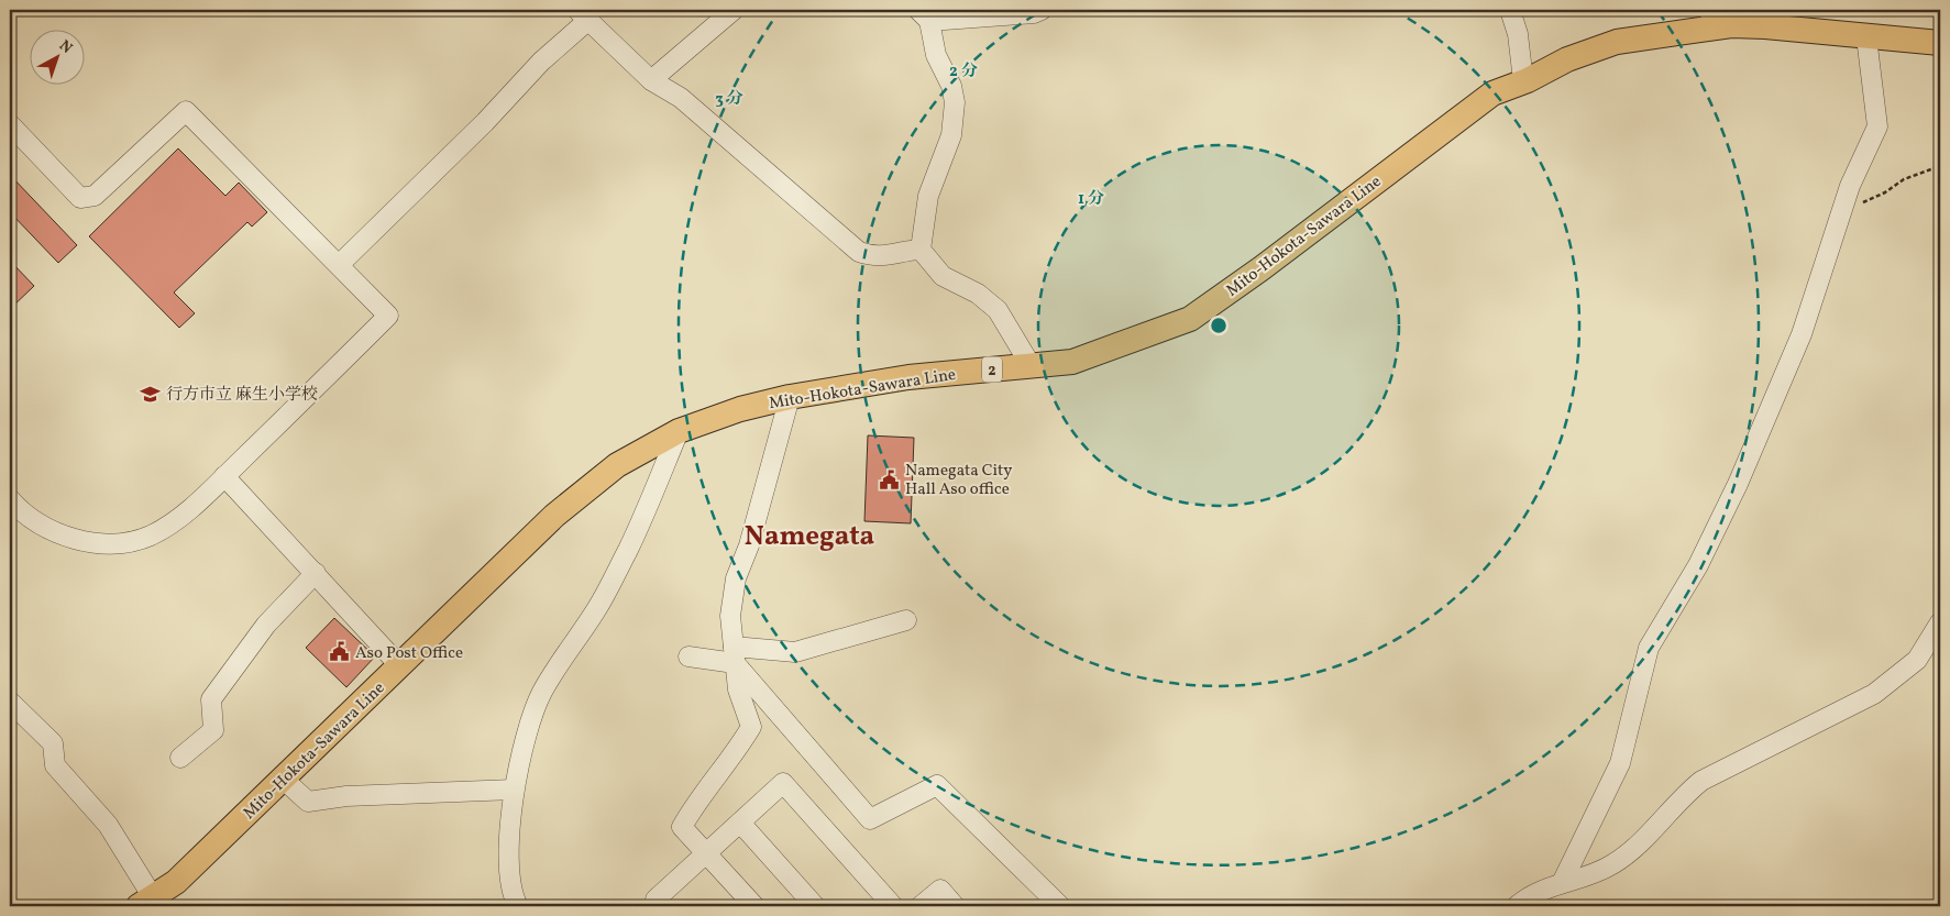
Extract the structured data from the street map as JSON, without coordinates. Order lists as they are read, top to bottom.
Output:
{
  "streets": {
    "main road": ["Mito-Hokota-Sawara Line", "2"]
  },
  "districts": ["Namegata"],
  "places": {
    "school or university": ["行方市立 麻生小学校"],
    "public building": ["Namegata City Hall Aso office", "Aso Post Office"]
  },
  "north": "top right",
  "rings": ["2 分", "3 分", "1 分"]
}
